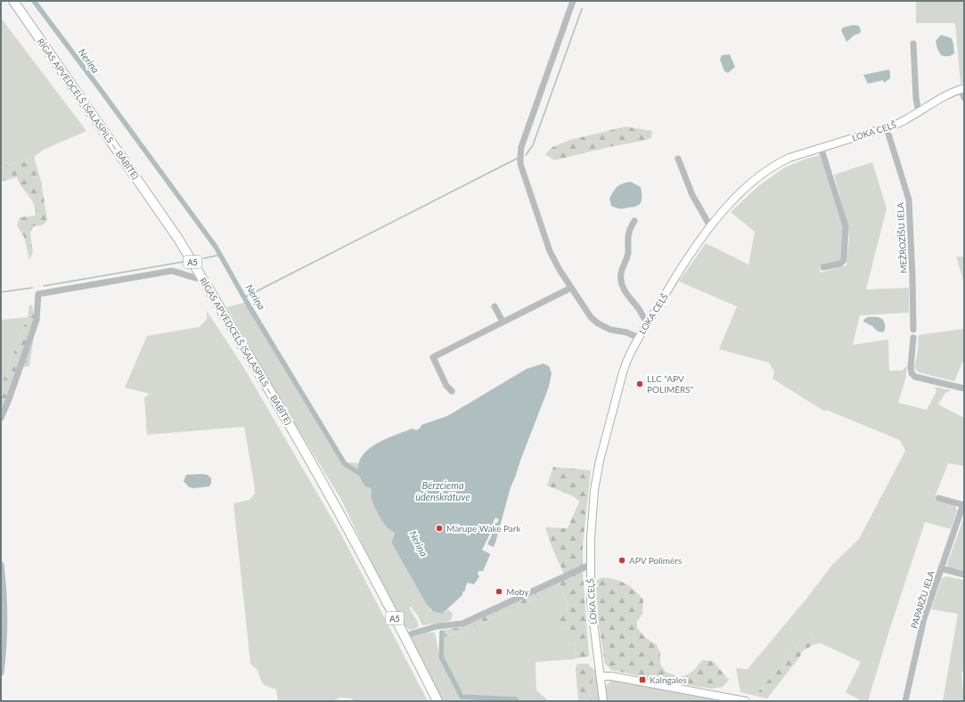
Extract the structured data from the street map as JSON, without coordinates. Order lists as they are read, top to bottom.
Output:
{
  "streets": {
    "highway": ["RĪGAS APVEDCEĻŠ (SALASPILS — BABĪTE)", "A5"],
    "main road": ["LOKA CEĻŠ"],
    "street": ["MEŽROZĪŠU IELA", "PAPARŽU IELA"]
  },
  "crossings": [
    ["LOKA CEĻŠ", "MEŽROZĪŠU IELA"]
  ],
  "water": ["Neriņa", "Bērzciema ūdenskrātuve"],
  "places": {
    "other": [
      "LLC “APV POLIMĒRS“",
      "Mārupe Wake Park",
      "APV Polimērs",
      "Moby"
    ],
    "transit": ["Kalngales"]
  }
}
